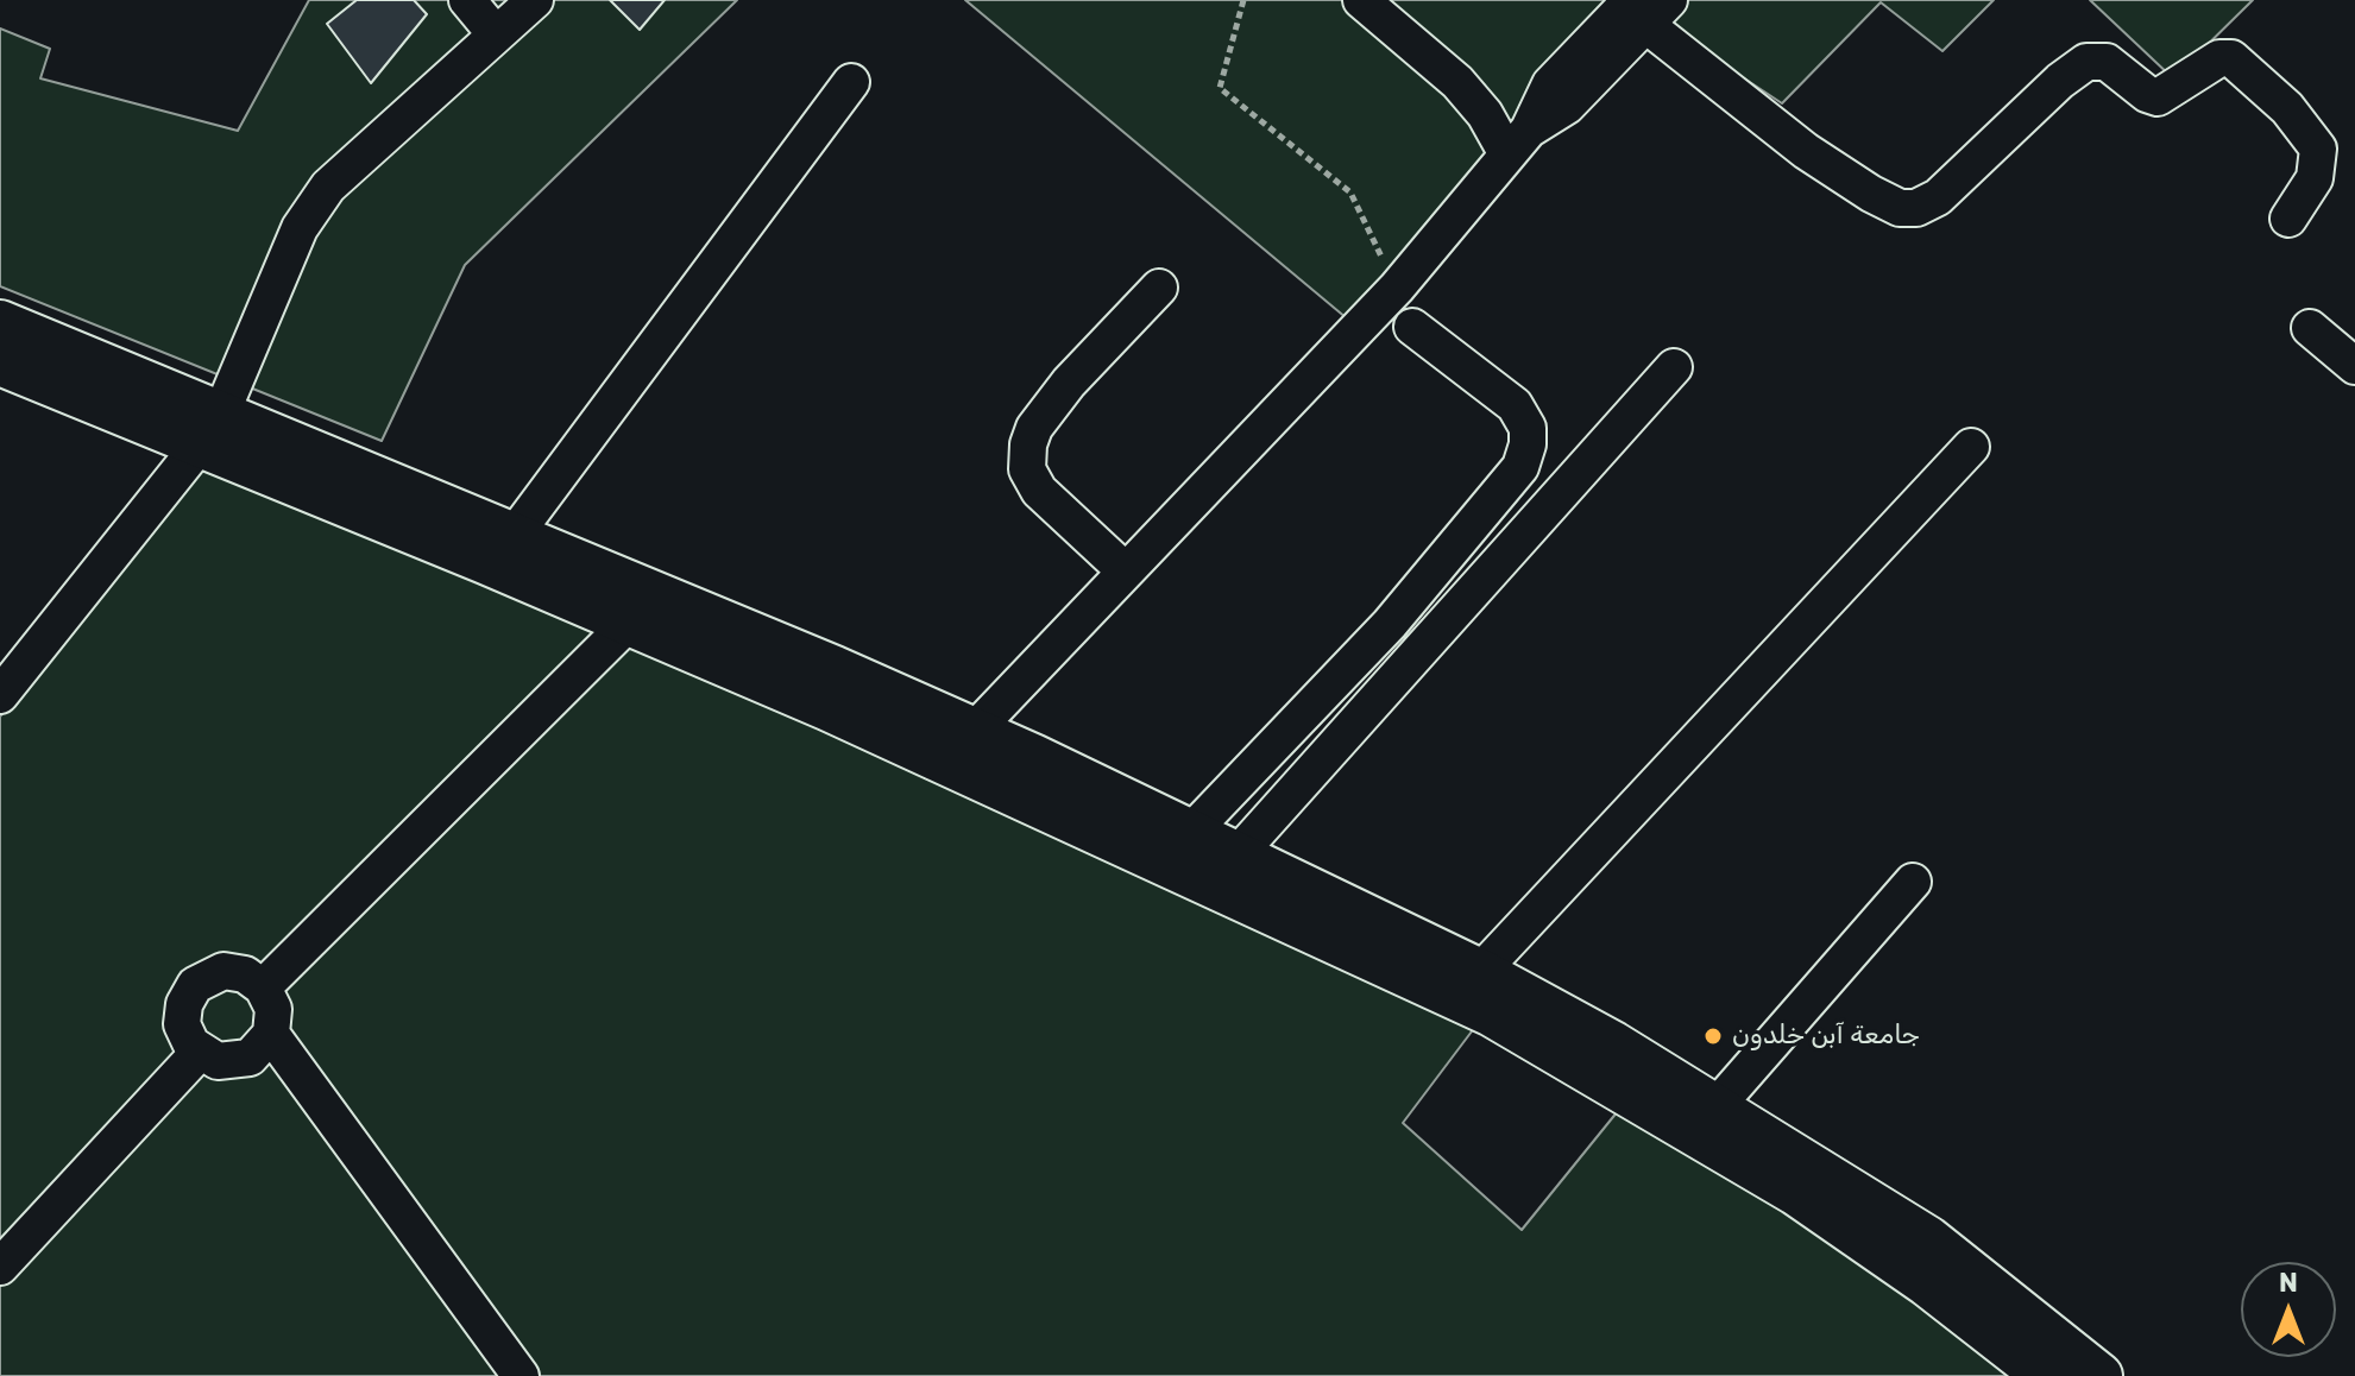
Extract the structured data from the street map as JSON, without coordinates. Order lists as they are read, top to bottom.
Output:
{
  "places": ["جامعة آبن خلدون"],
  "north": "top"
}
